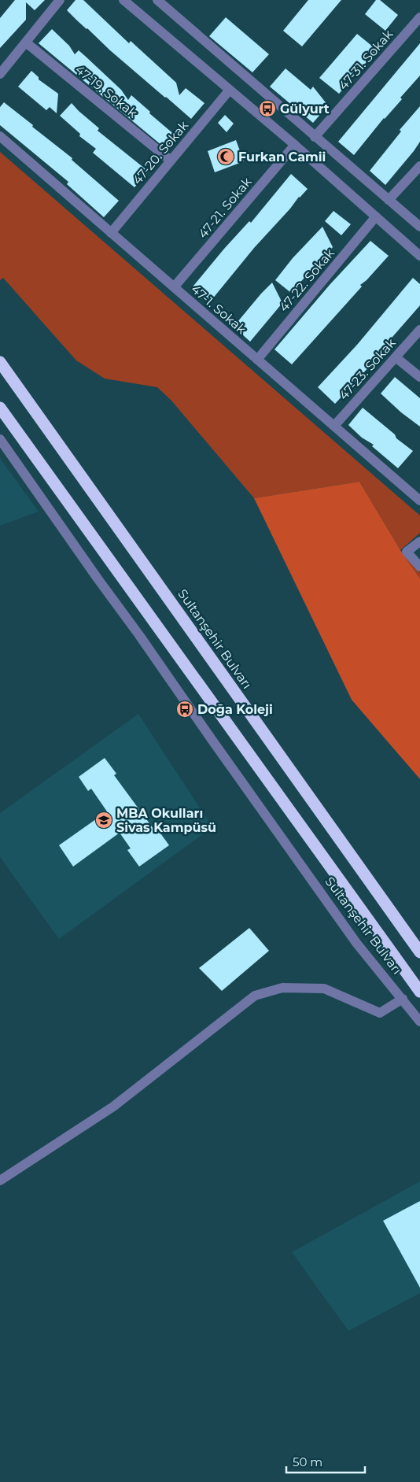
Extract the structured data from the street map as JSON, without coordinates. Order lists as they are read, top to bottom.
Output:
{
  "streets": {
    "highway": ["Sultanşehir Bulvarı"],
    "street": [
      "47-31. Sokak",
      "47-19. Sokak",
      "47-20. Sokak",
      "47-21. Sokak",
      "47-22. Sokak",
      "47-1. Sokak",
      "47-23. Sokak"
    ]
  },
  "crossings": [
    ["47-19. Sokak", "47-20. Sokak"],
    ["47-20. Sokak", "47-1. Sokak"],
    ["47-21. Sokak", "47-1. Sokak"],
    ["47-22. Sokak", "47-1. Sokak"],
    ["47-1. Sokak", "47-23. Sokak"]
  ],
  "places": {
    "bus stop": ["Gülyurt", "Doğa Koleji"],
    "mosque": ["Furkan Camii"],
    "school or university": ["MBA Okulları Sivas Kampüsü"]
  },
  "scale_bar": "50 m"
}
